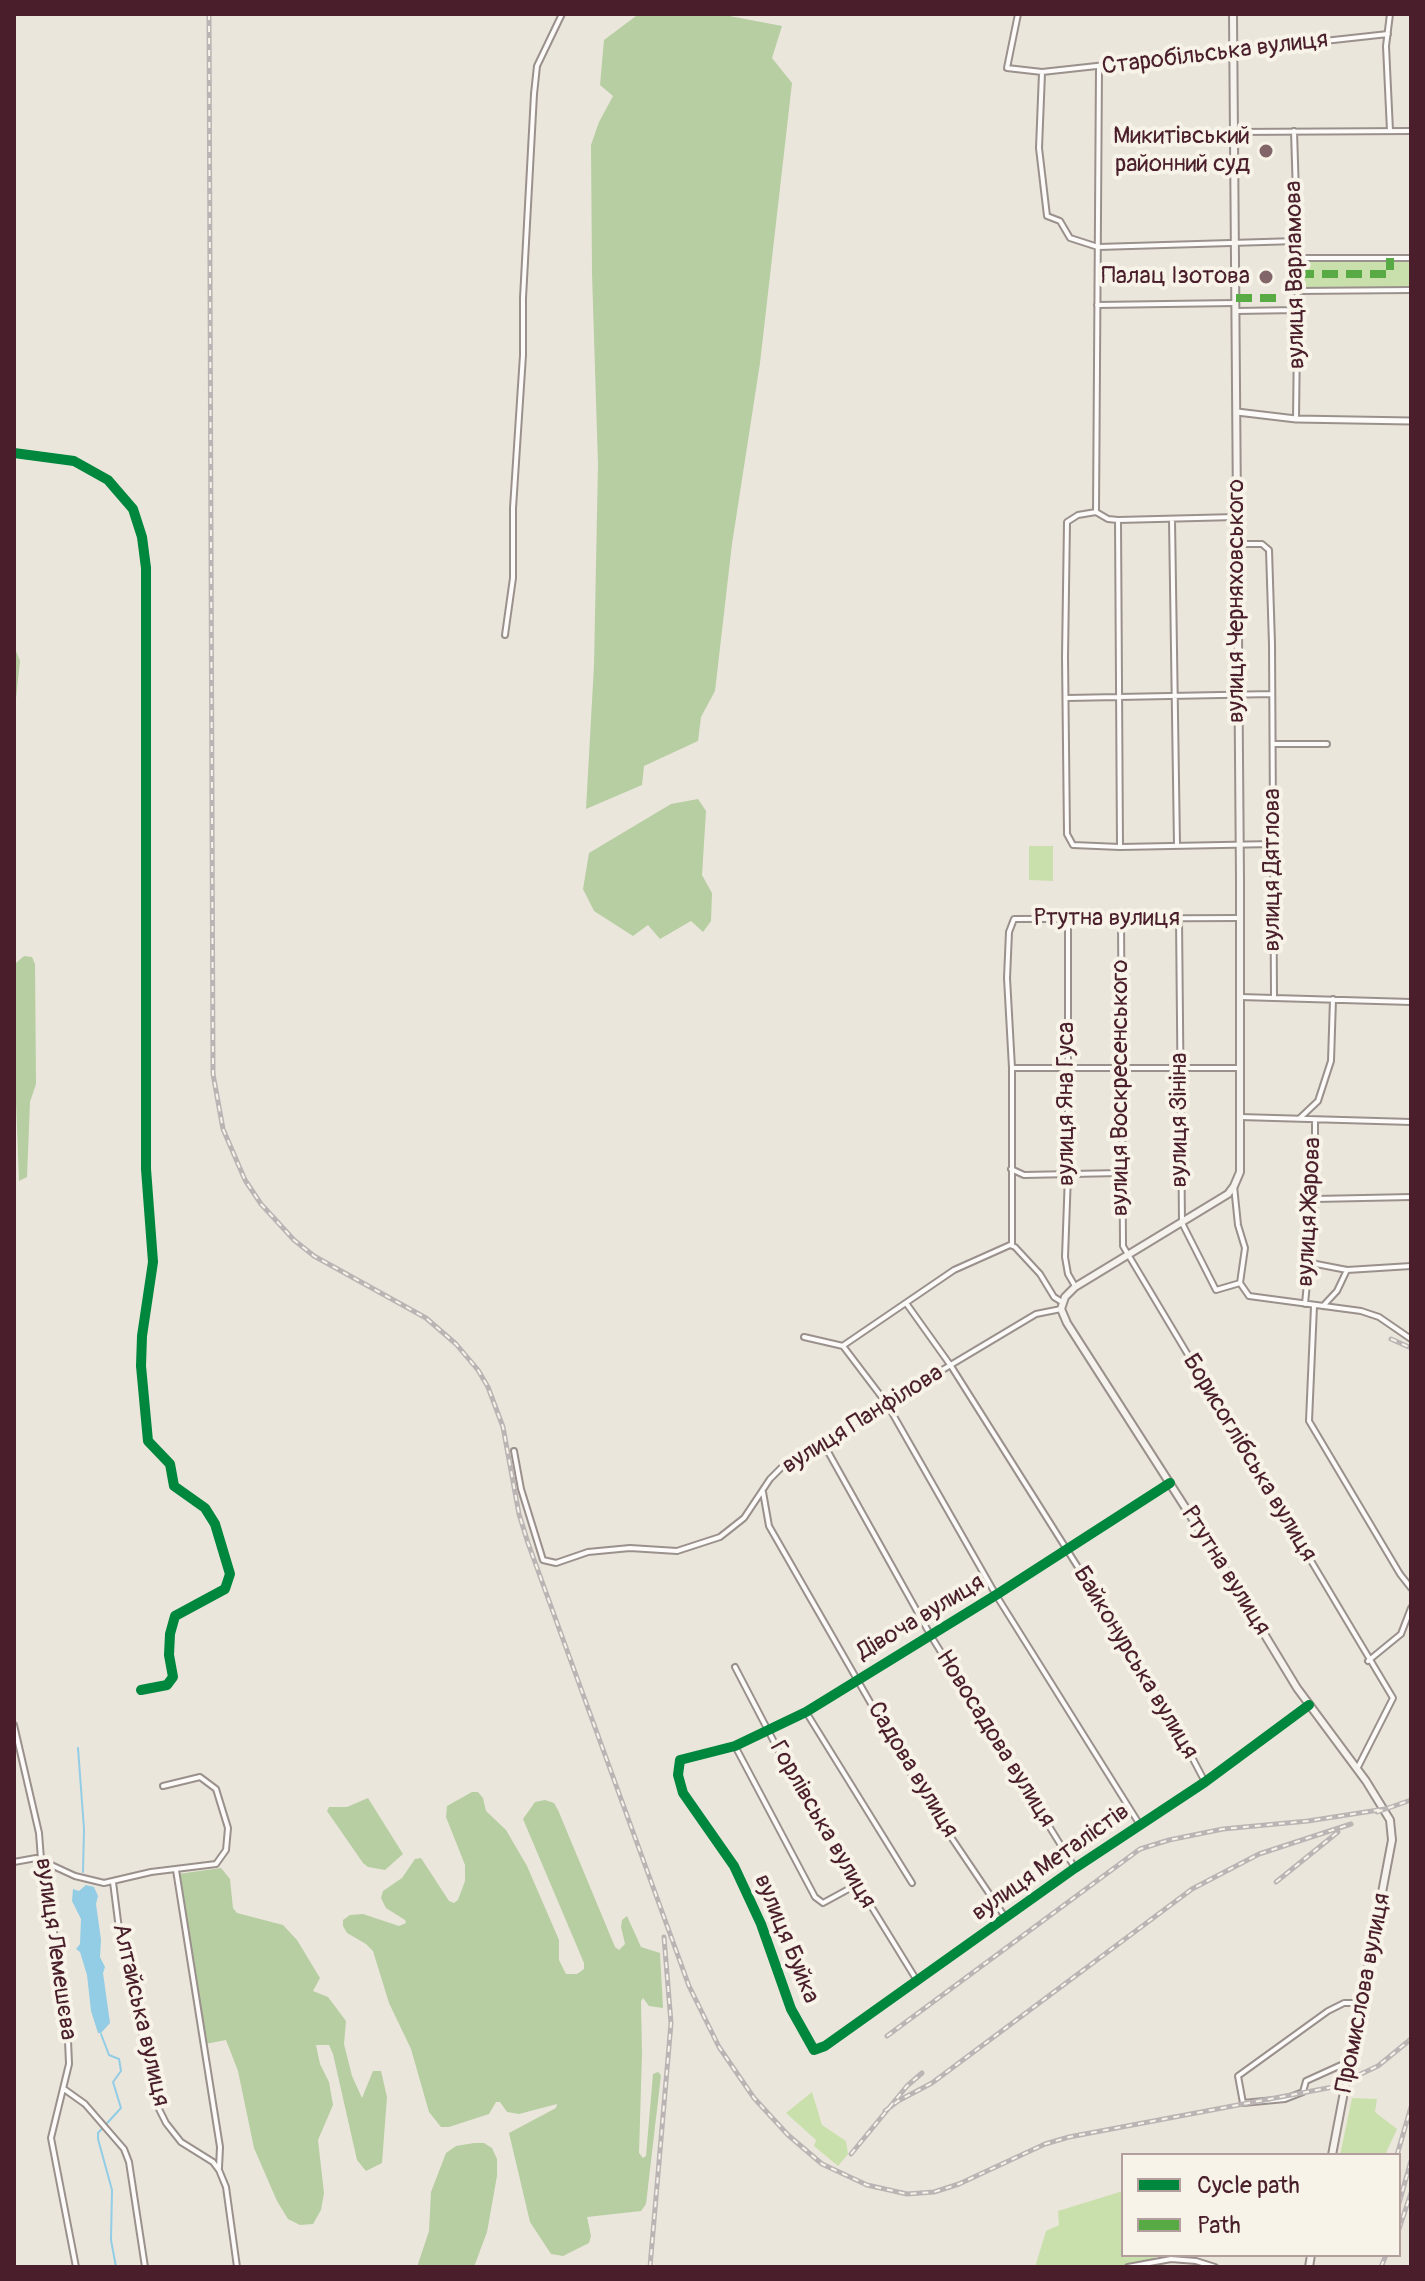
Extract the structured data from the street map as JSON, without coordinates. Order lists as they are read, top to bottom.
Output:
{
  "streets": {
    "main road": ["вулиця Черняховського", "Ртутна вулиця", "Промислова вулиця"],
    "street": [
      "Старобільська вулиця",
      "вулиця Варламова",
      "вулиця Дятлова",
      "вулиця Воскресенського",
      "вулиця Яна Гуса",
      "вулиця Зініна",
      "вулиця Жарова",
      "вулиця Панфілова",
      "Борисоглібська вулиця",
      "Дівоча вулиця",
      "Байконурська вулиця",
      "Новосадова вулиця",
      "Садова вулиця",
      "Горлівська вулиця",
      "вулиця Металістів",
      "вулиця Буйка",
      "вулиця Лемешєва",
      "Алтайська вулиця"
    ]
  },
  "crossings": [
    ["Старобільська вулиця", "вулиця Черняховського"],
    ["вулиця Черняховського", "вулиця Дятлова"],
    ["вулиця Черняховського", "Ртутна вулиця"],
    ["Ртутна вулиця", "вулиця Воскресенського"],
    ["Ртутна вулиця", "вулиця Яна Гуса"],
    ["Ртутна вулиця", "вулиця Зініна"],
    ["Ртутна вулиця", "вулиця Панфілова"],
    ["Ртутна вулиця", "Борисоглібська вулиця"],
    ["Ртутна вулиця", "Дівоча вулиця"],
    ["Ртутна вулиця", "вулиця Металістів"],
    ["Ртутна вулиця", "Промислова вулиця"],
    ["вулиця Воскресенського", "Борисоглібська вулиця"],
    ["вулиця Панфілова", "Байконурська вулиця"],
    ["вулиця Панфілова", "Новосадова вулиця"],
    ["вулиця Панфілова", "Садова вулиця"],
    ["Дівоча вулиця", "Байконурська вулиця"],
    ["Дівоча вулиця", "Новосадова вулиця"],
    ["Дівоча вулиця", "Садова вулиця"],
    ["Дівоча вулиця", "Горлівська вулиця"],
    ["Дівоча вулиця", "вулиця Буйка"],
    ["Байконурська вулиця", "вулиця Металістів"],
    ["Новосадова вулиця", "вулиця Металістів"],
    ["Садова вулиця", "вулиця Металістів"],
    ["Горлівська вулиця", "вулиця Металістів"],
    ["вулиця Металістів", "вулиця Буйка"]
  ],
  "places": ["Микитівський районний суд", "Палац Ізотова"],
  "legend": ["Cycle path", "Path"]
}
